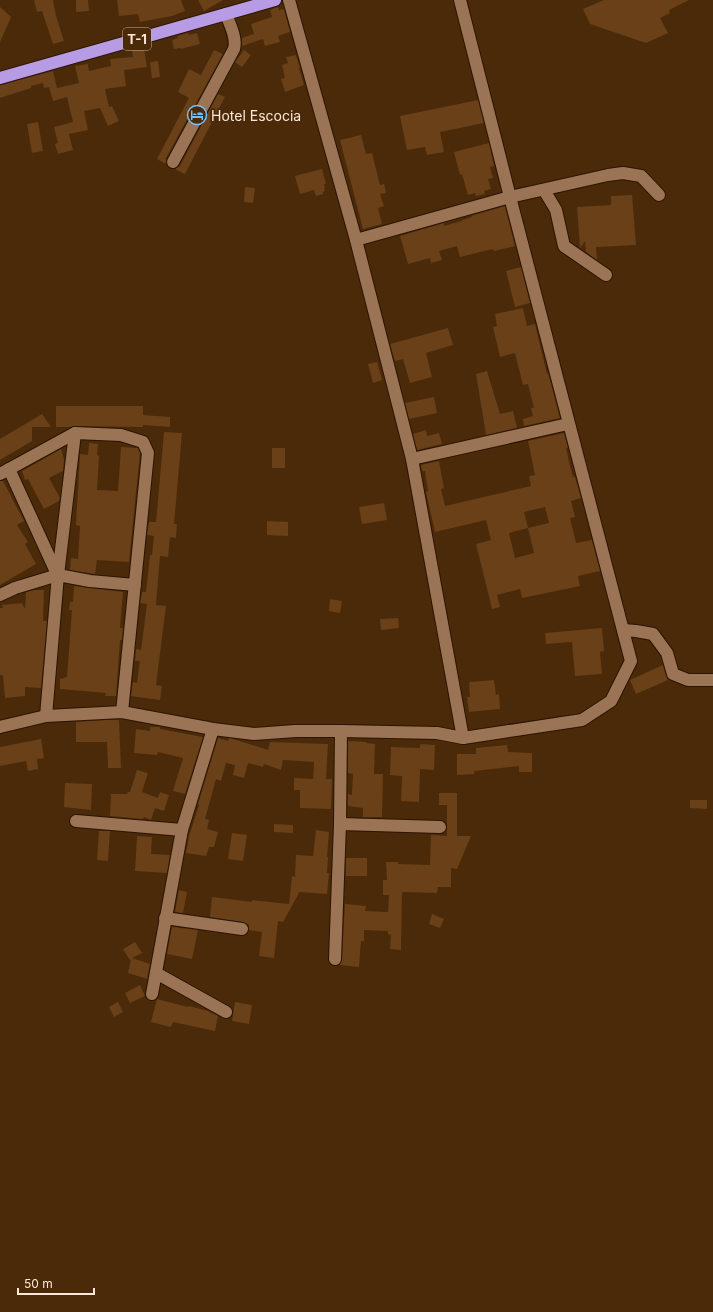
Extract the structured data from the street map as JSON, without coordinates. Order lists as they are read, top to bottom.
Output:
{
  "streets": {
    "highway": ["T-1"]
  },
  "places": {
    "hotel": ["Hotel Escocia"]
  },
  "scale_bar": "50 m"
}
